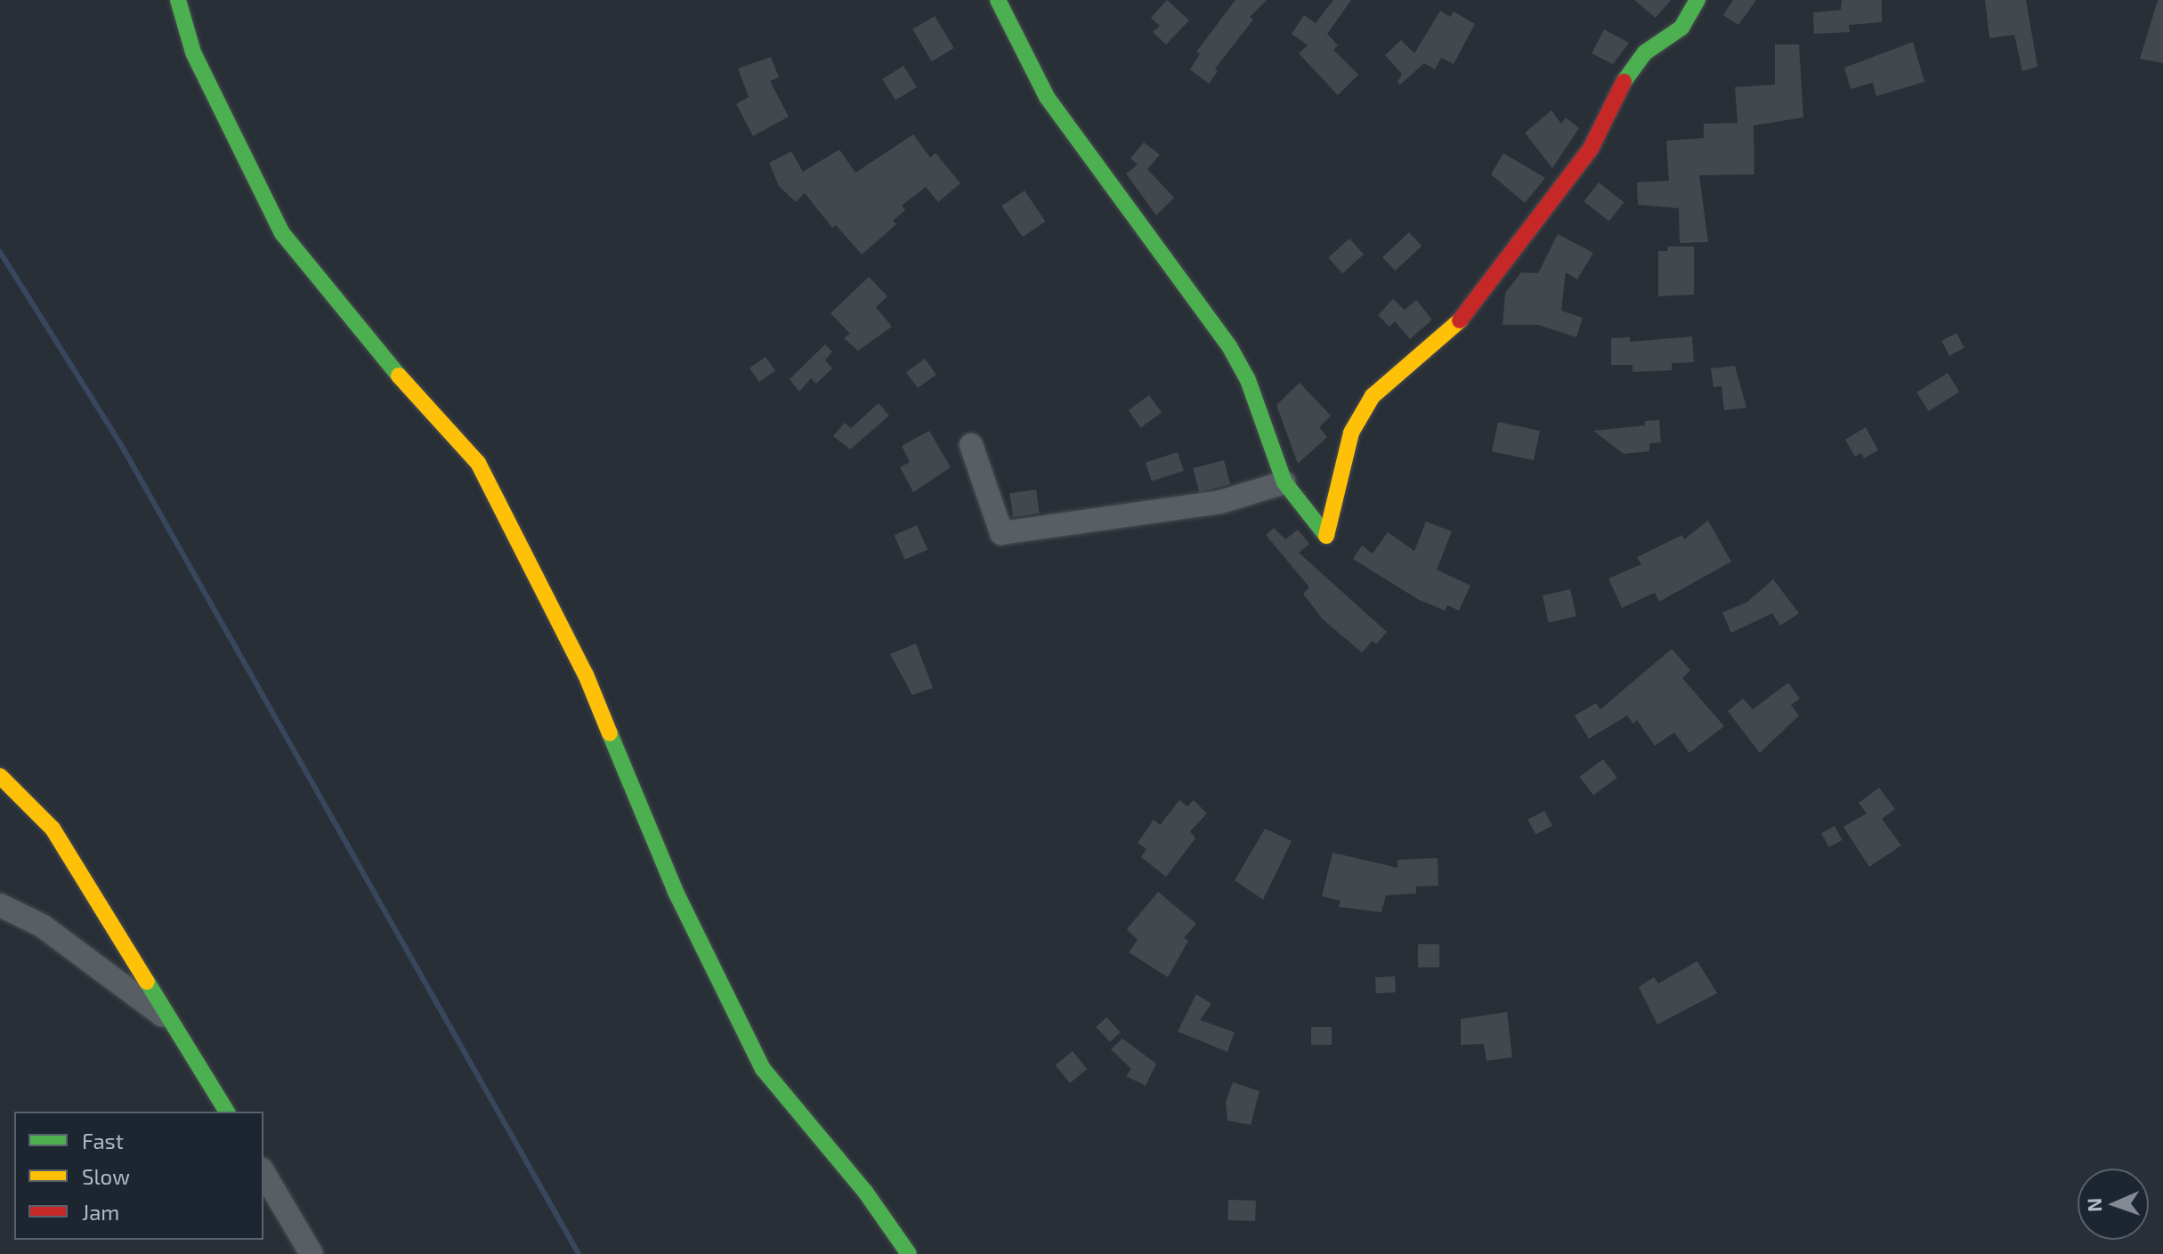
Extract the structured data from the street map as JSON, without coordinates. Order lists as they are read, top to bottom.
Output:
{
  "legend": ["Fast", "Slow", "Jam"],
  "north": "left"
}
